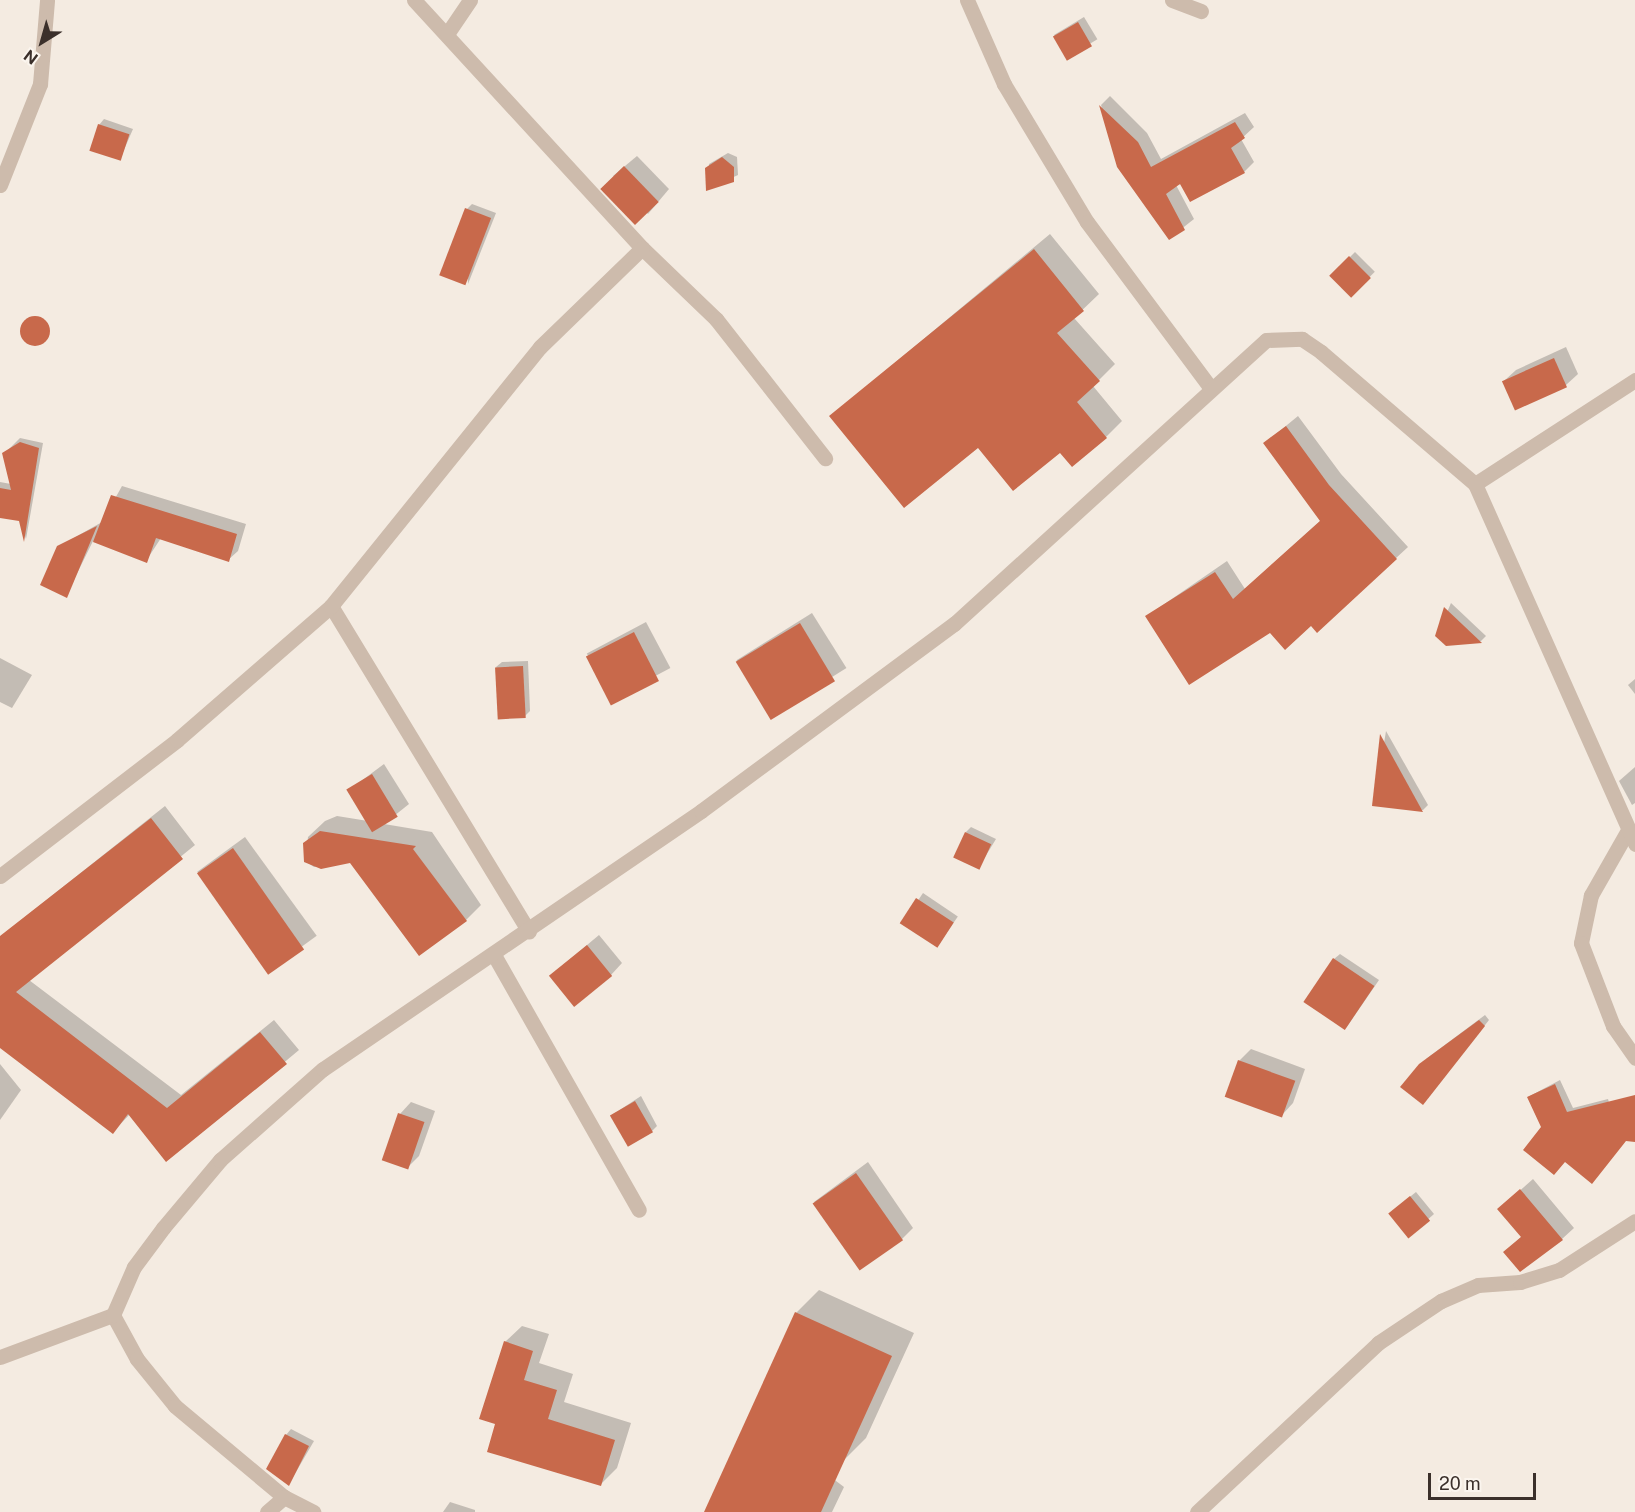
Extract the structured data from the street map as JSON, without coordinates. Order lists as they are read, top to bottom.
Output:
{
  "scale_bar": "20 m",
  "north": "bottom left"
}
